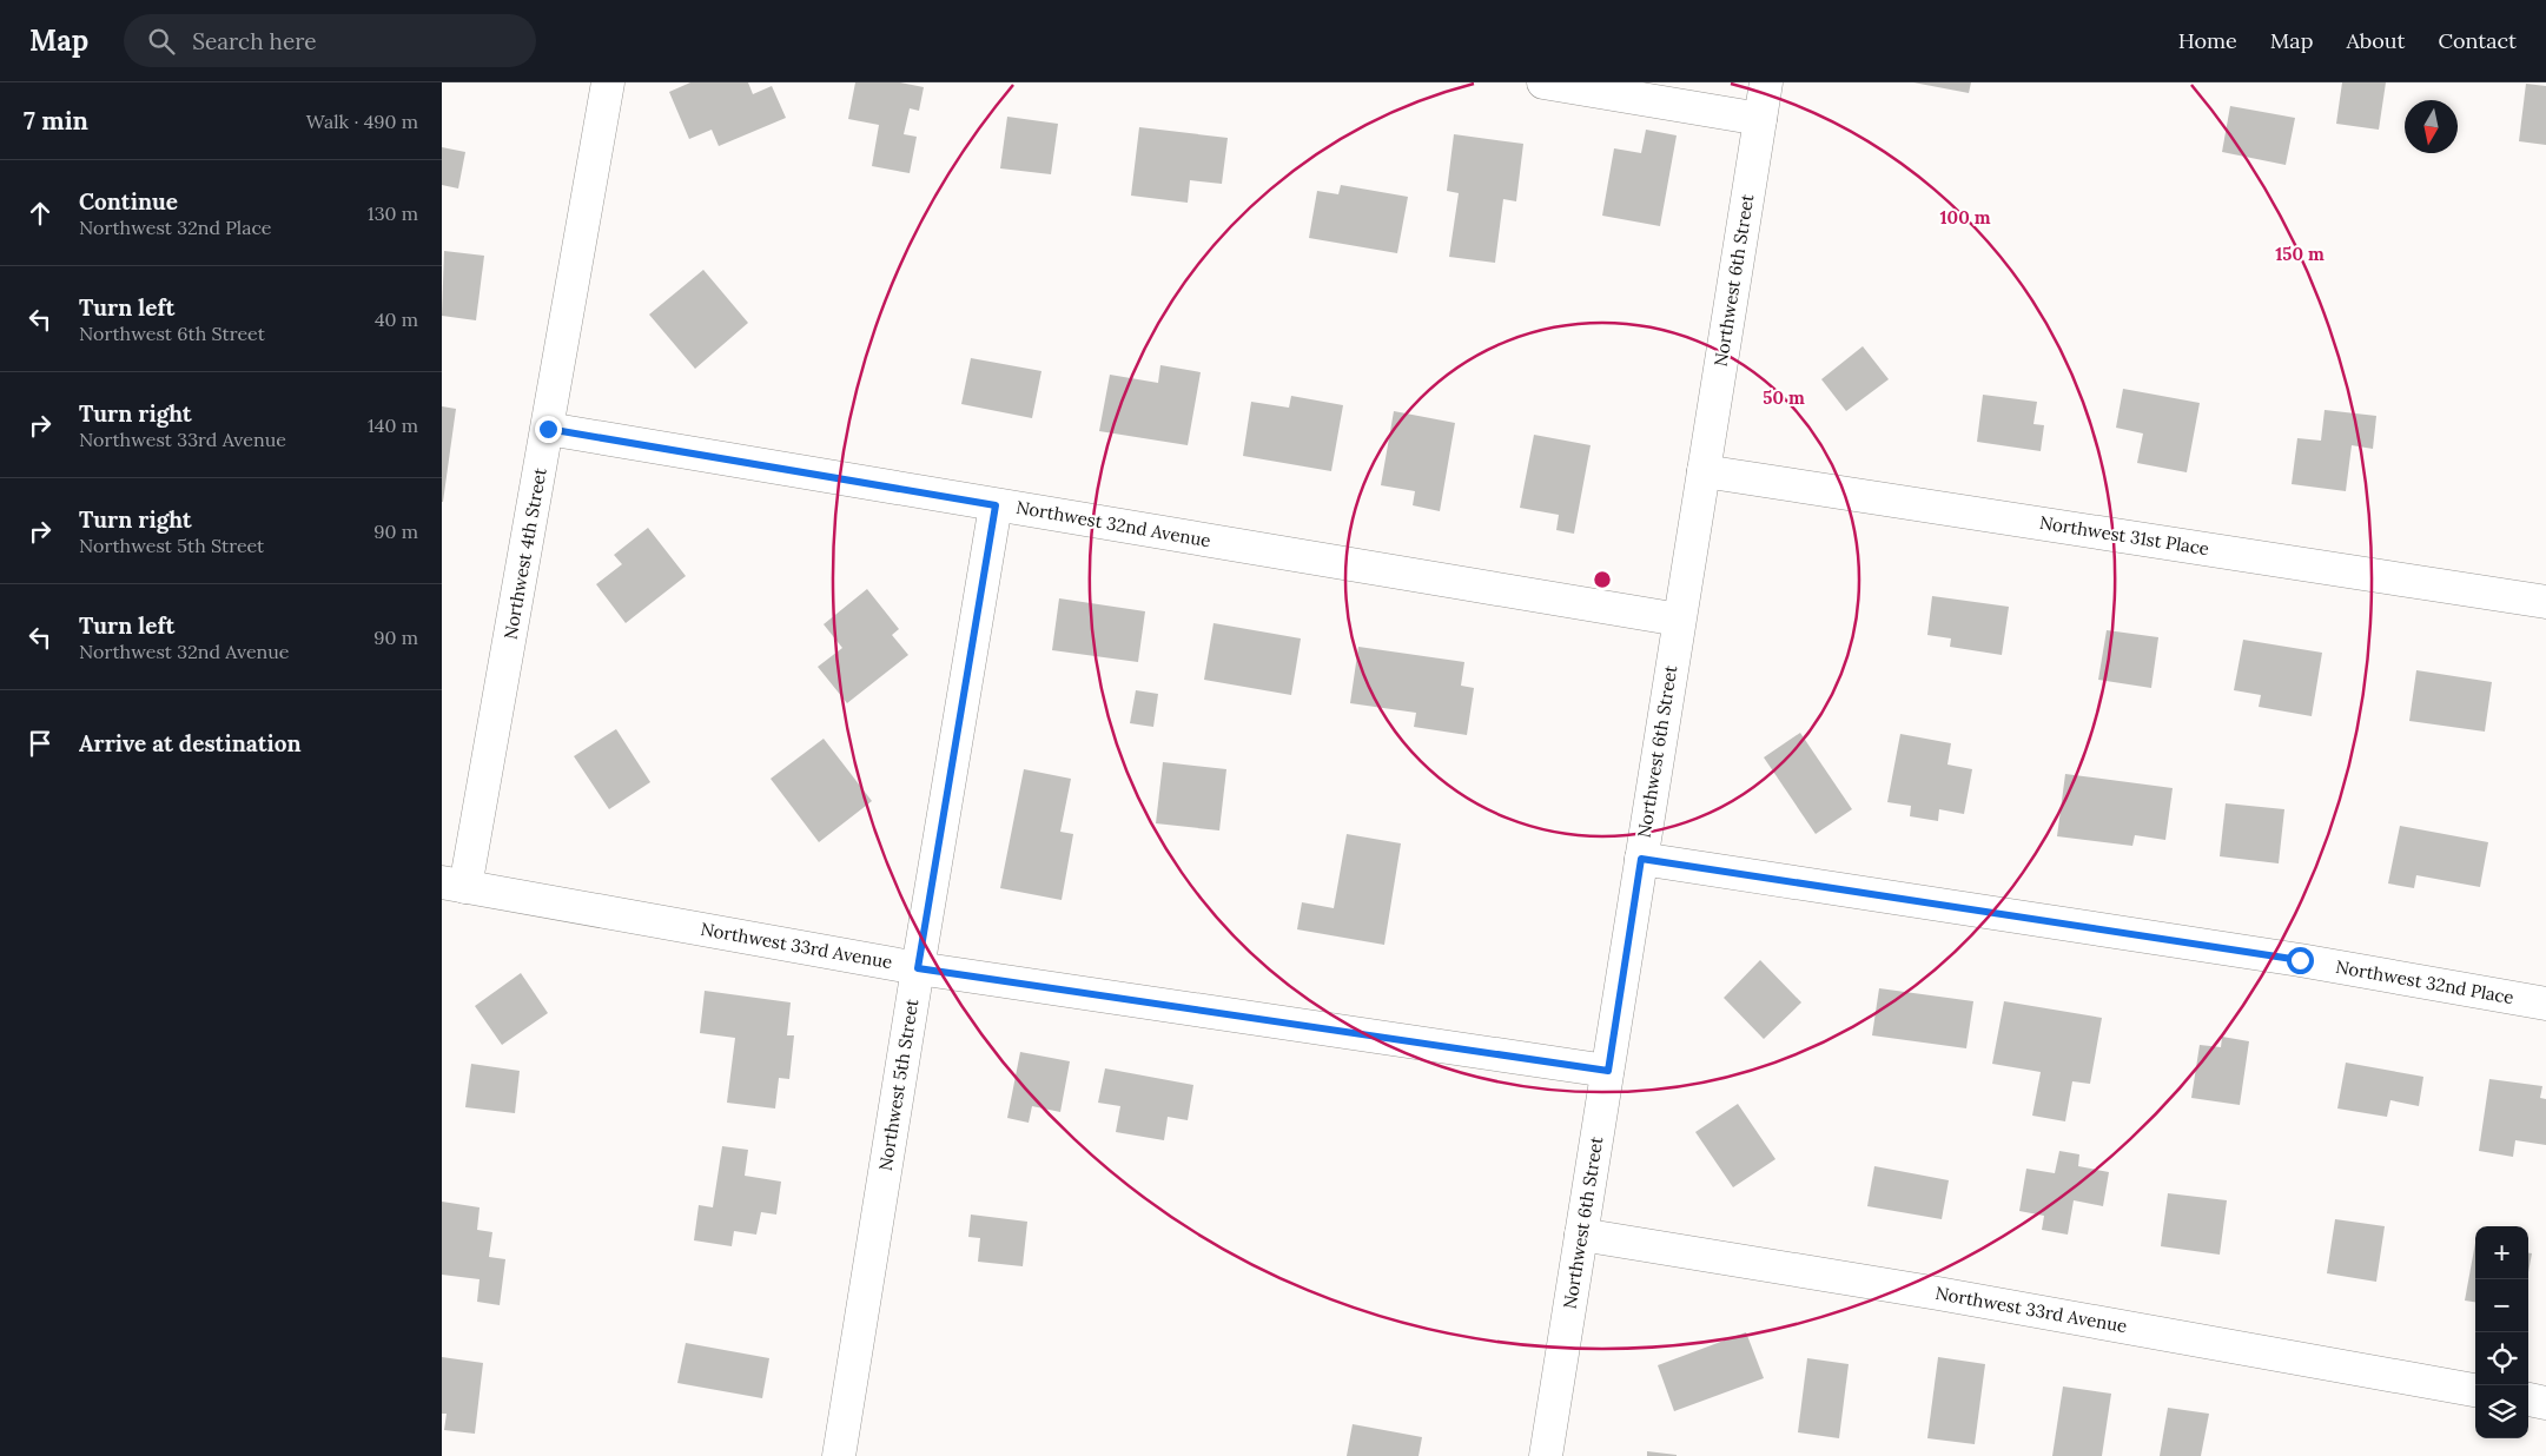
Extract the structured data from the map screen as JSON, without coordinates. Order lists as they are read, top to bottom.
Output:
{
  "streets": {
    "street": [
      "Northwest 6th Street",
      "Northwest 32nd Avenue",
      "Northwest 31st Place",
      "Northwest 4th Street",
      "Northwest 33rd Avenue",
      "Northwest 32nd Place",
      "Northwest 5th Street"
    ]
  },
  "crossings": [
    ["Northwest 6th Street", "Northwest 32nd Avenue"],
    ["Northwest 6th Street", "Northwest 31st Place"],
    ["Northwest 6th Street", "Northwest 33rd Avenue"],
    ["Northwest 6th Street", "Northwest 32nd Place"],
    ["Northwest 32nd Avenue", "Northwest 4th Street"],
    ["Northwest 32nd Avenue", "Northwest 5th Street"],
    ["Northwest 4th Street", "Northwest 33rd Avenue"],
    ["Northwest 33rd Avenue", "Northwest 5th Street"]
  ],
  "north": "bottom",
  "page": {
    "header": "Map",
    "search": "Search here",
    "nav": [
      "Home",
      "Map",
      "About",
      "Contact"
    ],
    "heading": ["7 min", "Walk · 490 m"],
    "list": [
      ["Continue", "Northwest 32nd Place", "130 m"],
      ["Turn left", "Northwest 6th Street", "40 m"],
      ["Turn right", "Northwest 33rd Avenue", "140 m"],
      ["Turn right", "Northwest 5th Street", "90 m"],
      ["Turn left", "Northwest 32nd Avenue", "90 m"],
      "Arrive at destination"
    ],
    "map_buttons": ["+", "−"]
  },
  "rings": ["100 m", "150 m", "50 m"]
}
